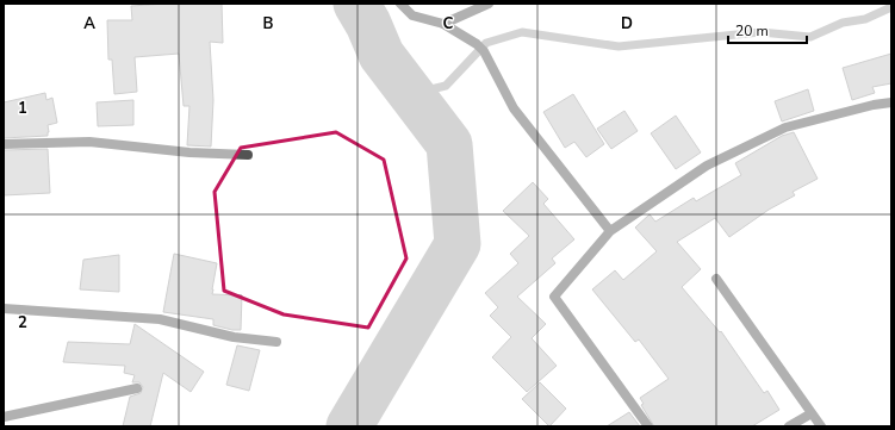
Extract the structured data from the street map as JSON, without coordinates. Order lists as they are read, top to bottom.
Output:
{
  "scale_bar": "20 m",
  "grid": {
    "columns": [
      "A",
      "B",
      "C",
      "D"
    ],
    "rows": ["1", "2"]
  }
}
